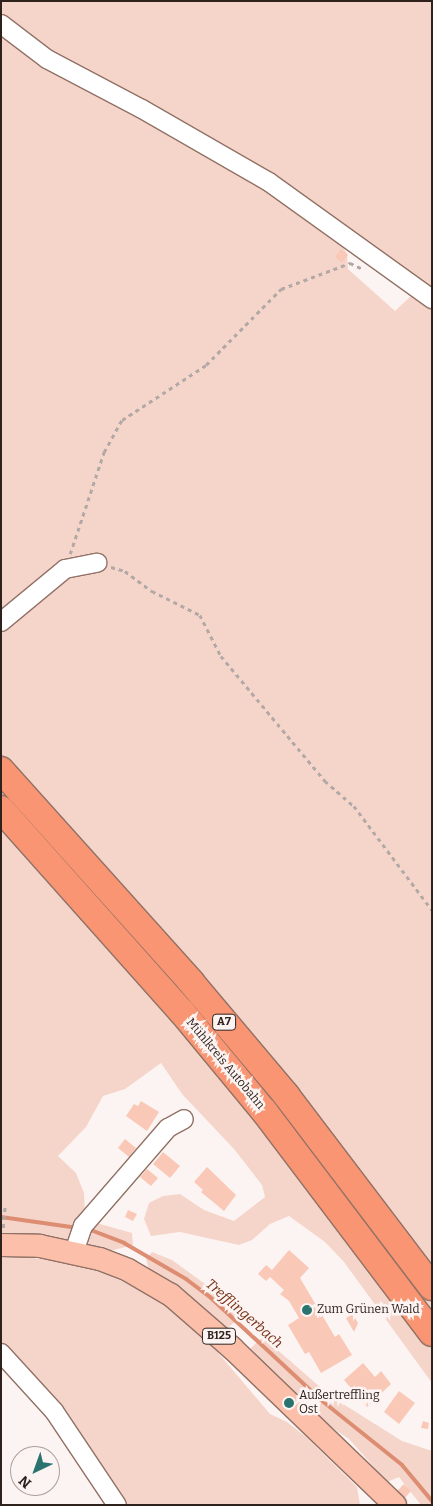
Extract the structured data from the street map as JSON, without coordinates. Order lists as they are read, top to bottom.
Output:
{
  "streets": {
    "highway": ["A7", "Mühlkreis Autobahn"],
    "main road": ["B125"]
  },
  "water": ["Trefflingerbach"],
  "places": ["Zum Grünen Wald", "Außertreffling Ost"],
  "north": "bottom left"
}
